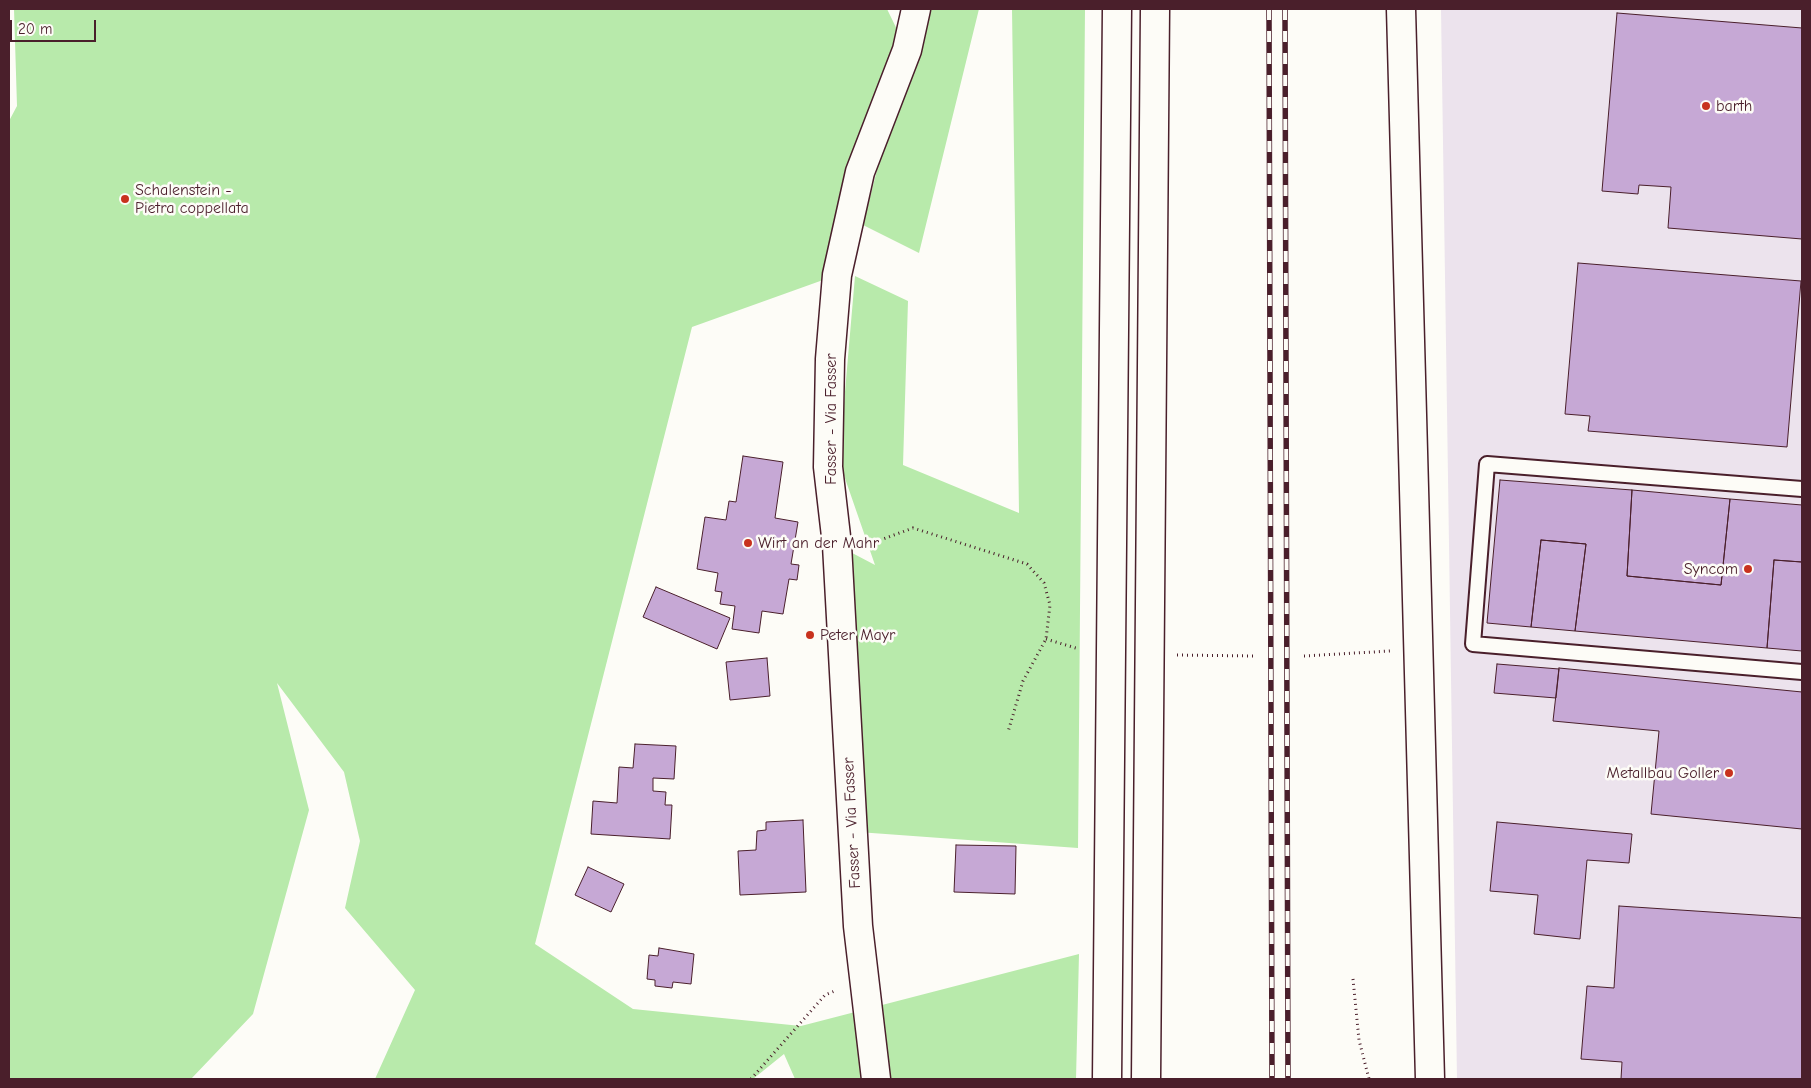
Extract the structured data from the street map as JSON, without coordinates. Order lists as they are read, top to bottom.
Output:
{
  "streets": {
    "main road": ["Fasser - Via Fasser"]
  },
  "places": [
    "barth",
    "Schalenstein - Pietra coppellata",
    "Wirt an der Mahr",
    "Syncom",
    "Peter Mayr",
    "Metallbau Goller"
  ],
  "scale_bar": "20 m"
}
